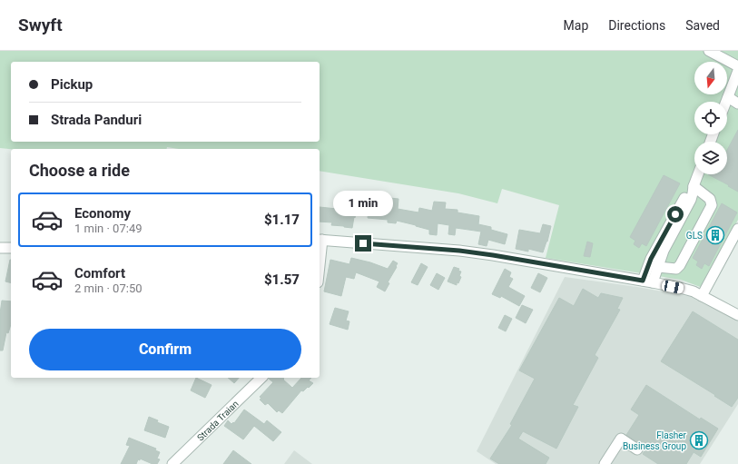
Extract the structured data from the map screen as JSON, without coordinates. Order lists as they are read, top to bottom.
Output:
{
  "streets": {
    "street": ["Strada Traian"]
  },
  "places": {
    "building": ["GLS", "Flasher Business Group"]
  },
  "north": "bottom",
  "page": {
    "header": "Swyft",
    "nav": ["Map", "Directions", "Saved"],
    "banner": ["Pickup", "Strada Panduri"],
    "heading": "Choose a ride",
    "bubble": "1 min",
    "list": [
      {
        "name": "Economy",
        "note": "1 min · 07:49",
        "value": "$1.17"
      },
      {
        "name": "Comfort",
        "note": "2 min · 07:50",
        "value": "$1.57"
      }
    ],
    "buttons": "Confirm"
  }
}
